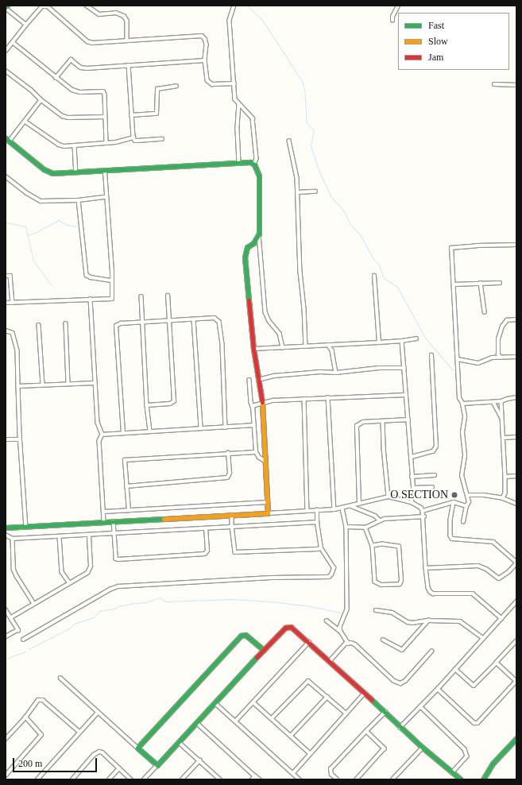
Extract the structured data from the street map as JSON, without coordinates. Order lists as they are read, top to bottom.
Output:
{
  "places": ["O SECTION"],
  "legend": ["Fast", "Slow", "Jam"],
  "scale_bar": "200 m"
}
